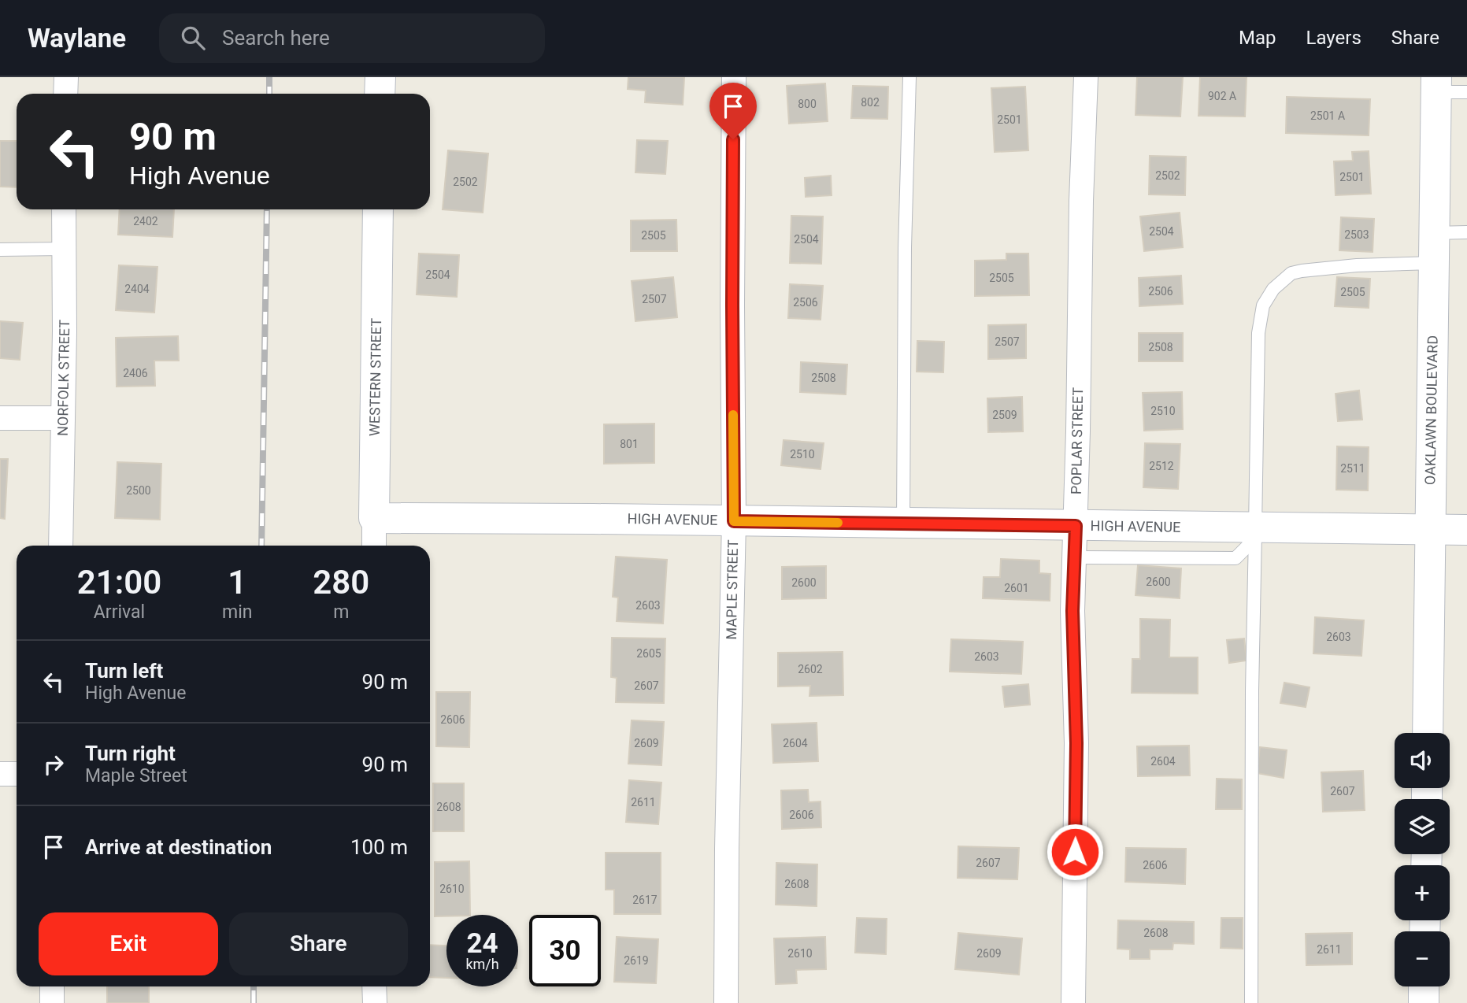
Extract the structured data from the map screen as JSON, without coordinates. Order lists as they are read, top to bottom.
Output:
{
  "streets": {
    "street": [
      "WESTERN STREET",
      "NORFOLK STREET",
      "OAKLAWN BOULEVARD",
      "POPLAR STREET",
      "HIGH AVENUE",
      "MAPLE STREET"
    ]
  },
  "crossings": [
    ["WESTERN STREET", "HIGH AVENUE"],
    ["OAKLAWN BOULEVARD", "HIGH AVENUE"],
    ["POPLAR STREET", "HIGH AVENUE"],
    ["HIGH AVENUE", "MAPLE STREET"]
  ],
  "house_numbers": [
    "902 A",
    "802",
    "800",
    "2501 A",
    "2501",
    "2502",
    "2501",
    "2502",
    "2402",
    "2504",
    "2503",
    "2505",
    "2504",
    "2504",
    "2505",
    "2404",
    "2506",
    "2505",
    "2507",
    "2506",
    "2507",
    "2508",
    "2406",
    "2508",
    "2510",
    "2509",
    "801",
    "2510",
    "2512",
    "2511",
    "2500",
    "2600",
    "2600",
    "2601",
    "2603",
    "2603",
    "2605",
    "2603",
    "2602",
    "2607",
    "2606",
    "2609",
    "2604",
    "2604",
    "2607",
    "2611",
    "2608",
    "2606",
    "2607",
    "2606",
    "2608",
    "2610",
    "2617",
    "2608",
    "2611",
    "2610",
    "2609",
    "2619"
  ],
  "page": {
    "header": "Waylane",
    "search": "Search here",
    "nav": ["Map", "Layers", "Share"],
    "turn": ["90 m", "High Avenue"],
    "eta": [
      "21:00",
      "Arrival",
      "1",
      "min",
      "280",
      "m"
    ],
    "list": [
      {
        "name": "Turn left",
        "note": "High Avenue",
        "value": "90 m"
      },
      {
        "name": "Turn right",
        "note": "Maple Street",
        "value": "90 m"
      },
      {
        "name": "Arrive at destination",
        "value": "100 m"
      }
    ],
    "map_buttons": ["+", "−"],
    "buttons": ["Exit", "Share"],
    "speed": "24 km/h",
    "limit": "30"
  }
}
